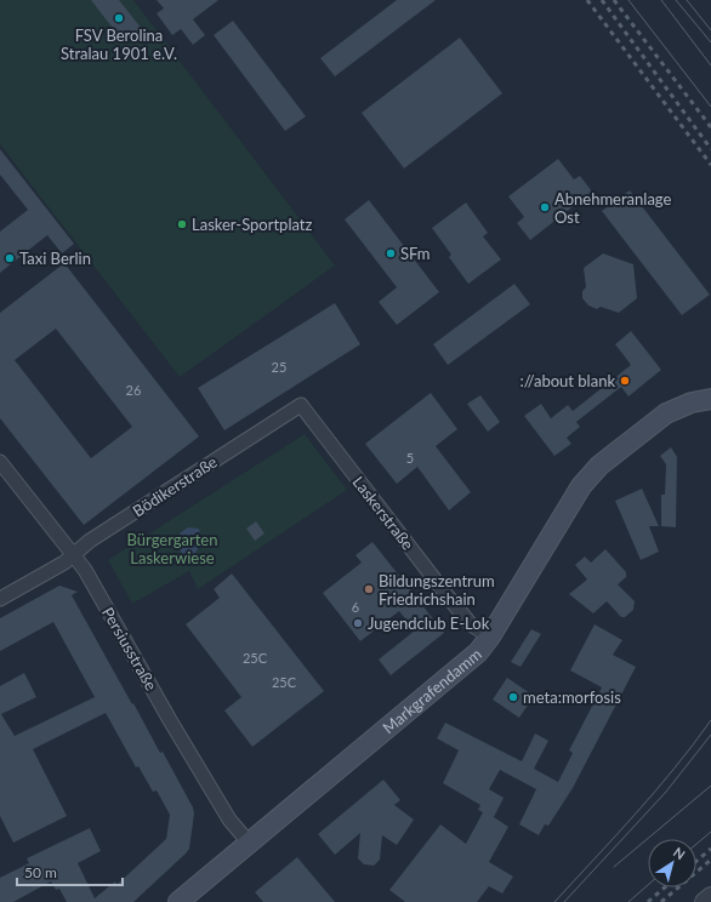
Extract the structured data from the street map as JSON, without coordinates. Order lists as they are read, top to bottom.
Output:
{
  "streets": {
    "main road": ["Markgrafendamm"],
    "street": ["Bödikerstraße", "Laskerstraße", "Persiusstraße"]
  },
  "crossings": [
    ["Bödikerstraße", "Laskerstraße"],
    ["Bödikerstraße", "Persiusstraße"],
    ["Laskerstraße", "Markgrafendamm"],
    ["Persiusstraße", "Markgrafendamm"]
  ],
  "parks": ["Bürgergarten Laskerwiese"],
  "places": [
    "FSV Berolina Stralau 1901 e.V.",
    "Abnehmeranlage Ost",
    "Lasker-Sportplatz",
    "SFm",
    "Taxi Berlin",
    "://about blank",
    "Bildungszentrum Friedrichshain",
    "Jugendclub E-Lok",
    "meta:morfosis"
  ],
  "house_numbers": [
    "25",
    "26",
    "5",
    "6",
    "25C",
    "25C"
  ],
  "scale_bar": "50 m",
  "north": "top right"
}
